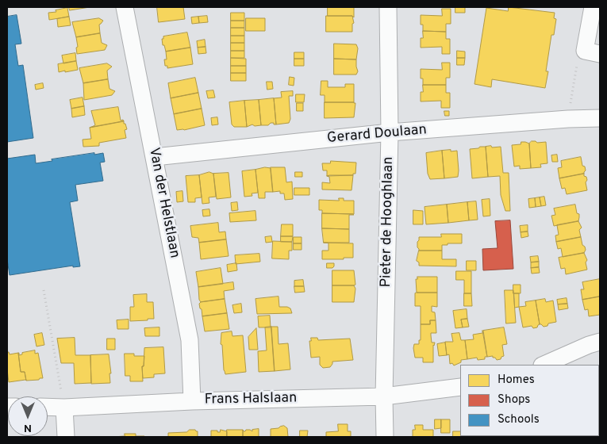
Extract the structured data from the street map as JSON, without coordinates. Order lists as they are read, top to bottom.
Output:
{
  "streets": {
    "street": [
      "Gerard Doulaan",
      "Van der Helstlaan",
      "Pieter de Hooghlaan",
      "Frans Halslaan"
    ]
  },
  "crossings": [
    ["Gerard Doulaan", "Van der Helstlaan"],
    ["Gerard Doulaan", "Pieter de Hooghlaan"],
    ["Van der Helstlaan", "Frans Halslaan"],
    ["Pieter de Hooghlaan", "Frans Halslaan"]
  ],
  "legend": ["Homes", "Shops", "Schools"],
  "north": "bottom"
}
